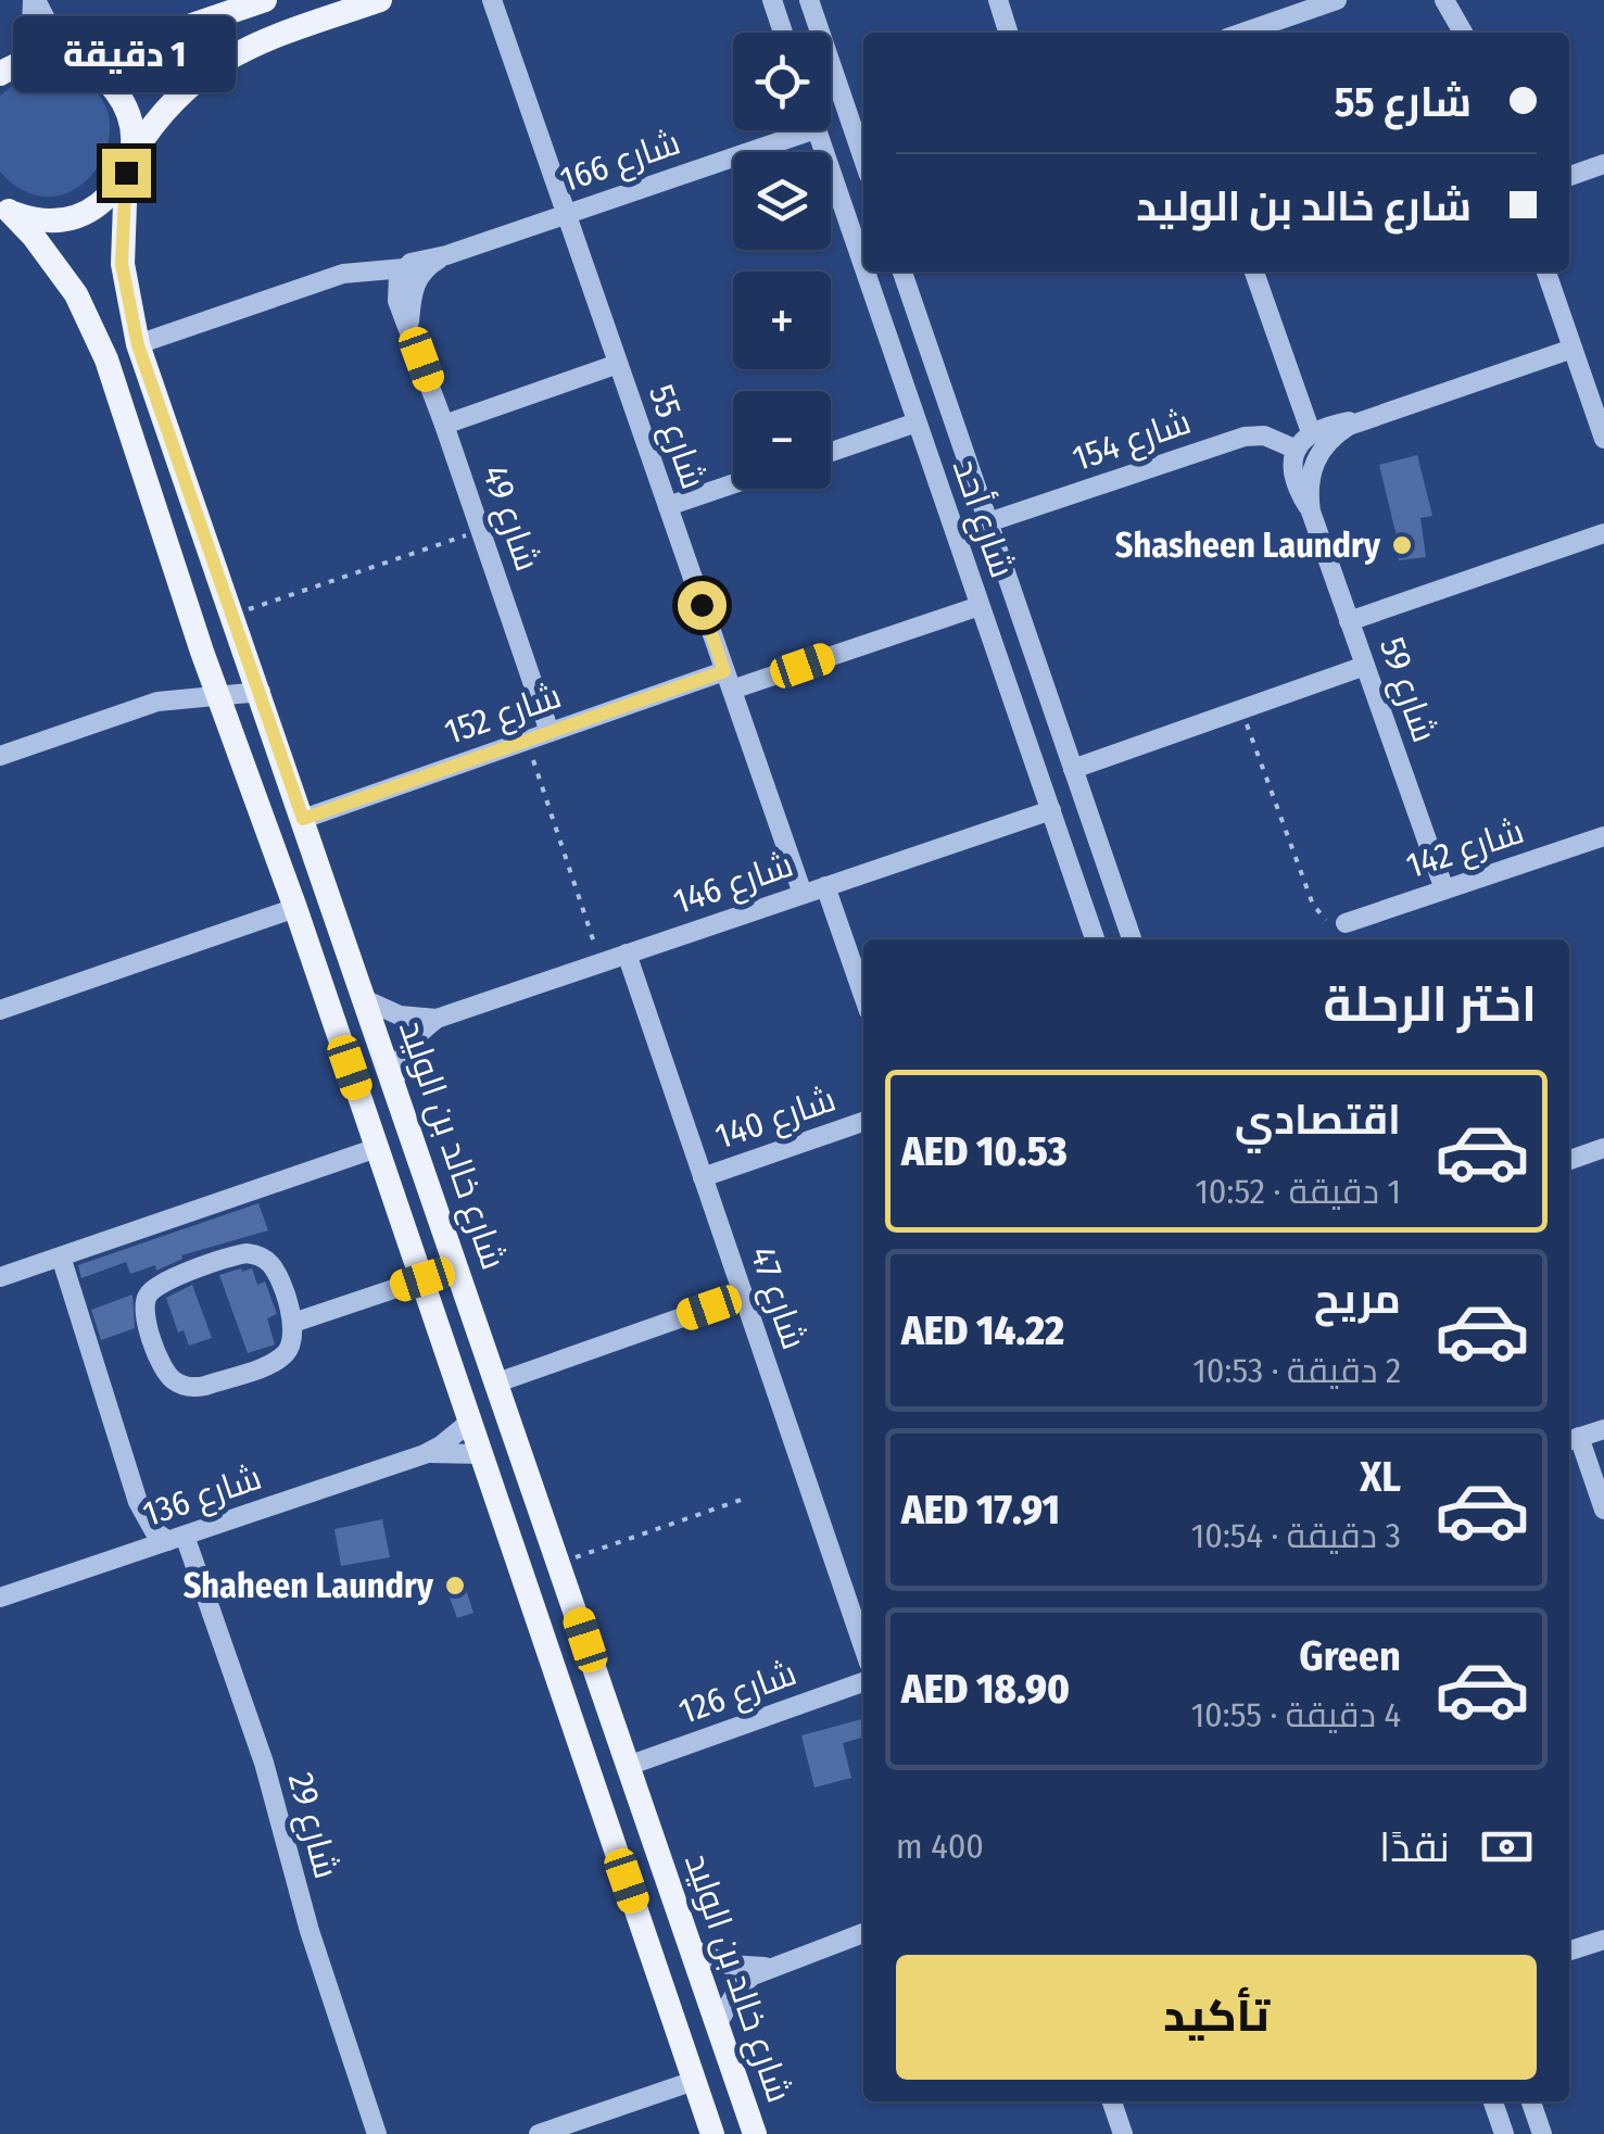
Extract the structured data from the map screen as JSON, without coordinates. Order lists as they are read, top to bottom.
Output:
{
  "streets": {
    "main road": ["شارع خالد بن الوليد"],
    "street": [
      "شارع 166",
      "شارع 55",
      "شارع 154",
      "شارع 49",
      "شارع أحد",
      "شارع 59",
      "شارع 152",
      "شارع 142",
      "شارع 146",
      "شارع 140",
      "شارع 47",
      "شارع 136",
      "شارع 126",
      "شارع 29"
    ]
  },
  "crossings": [
    ["شارع 166", "شارع 55"],
    ["شارع 166", "شارع خالد بن الوليد"],
    ["شارع 55", "شارع 152"],
    ["شارع 55", "شارع 146"],
    ["شارع 154", "شارع أحد"],
    ["شارع 154", "شارع 59"],
    ["شارع 49", "شارع 152"],
    ["شارع أحد", "شارع 152"],
    ["شارع أحد", "شارع 146"],
    ["شارع 59", "شارع 142"],
    ["شارع 152", "شارع خالد بن الوليد"],
    ["شارع 146", "شارع خالد بن الوليد"],
    ["شارع 146", "شارع 47"],
    ["شارع 140", "شارع 47"],
    ["شارع خالد بن الوليد", "شارع 136"],
    ["شارع خالد بن الوليد", "شارع 126"],
    ["شارع 136", "شارع 29"]
  ],
  "places": ["Shasheen Laundry", "Shaheen Laundry"],
  "page": {
    "bubble": "1 دقيقة",
    "map_buttons": ["+", "−"],
    "banner": ["شارع 55", "شارع خالد بن الوليد"],
    "heading": "اختر الرحلة",
    "list": [
      {
        "name": "اقتصادي",
        "note": "1 دقيقة · 10:52",
        "value": "AED 10.53"
      },
      {
        "name": "مريح",
        "note": "2 دقيقة · 10:53",
        "value": "AED 14.22"
      },
      {
        "name": "XL",
        "note": "3 دقيقة · 10:54",
        "value": "AED 17.91"
      },
      {
        "name": "Green",
        "note": "4 دقيقة · 10:55",
        "value": "AED 18.90"
      }
    ],
    "pay": ["نقدًا", "400 m"],
    "buttons": "تأكيد"
  }
}
